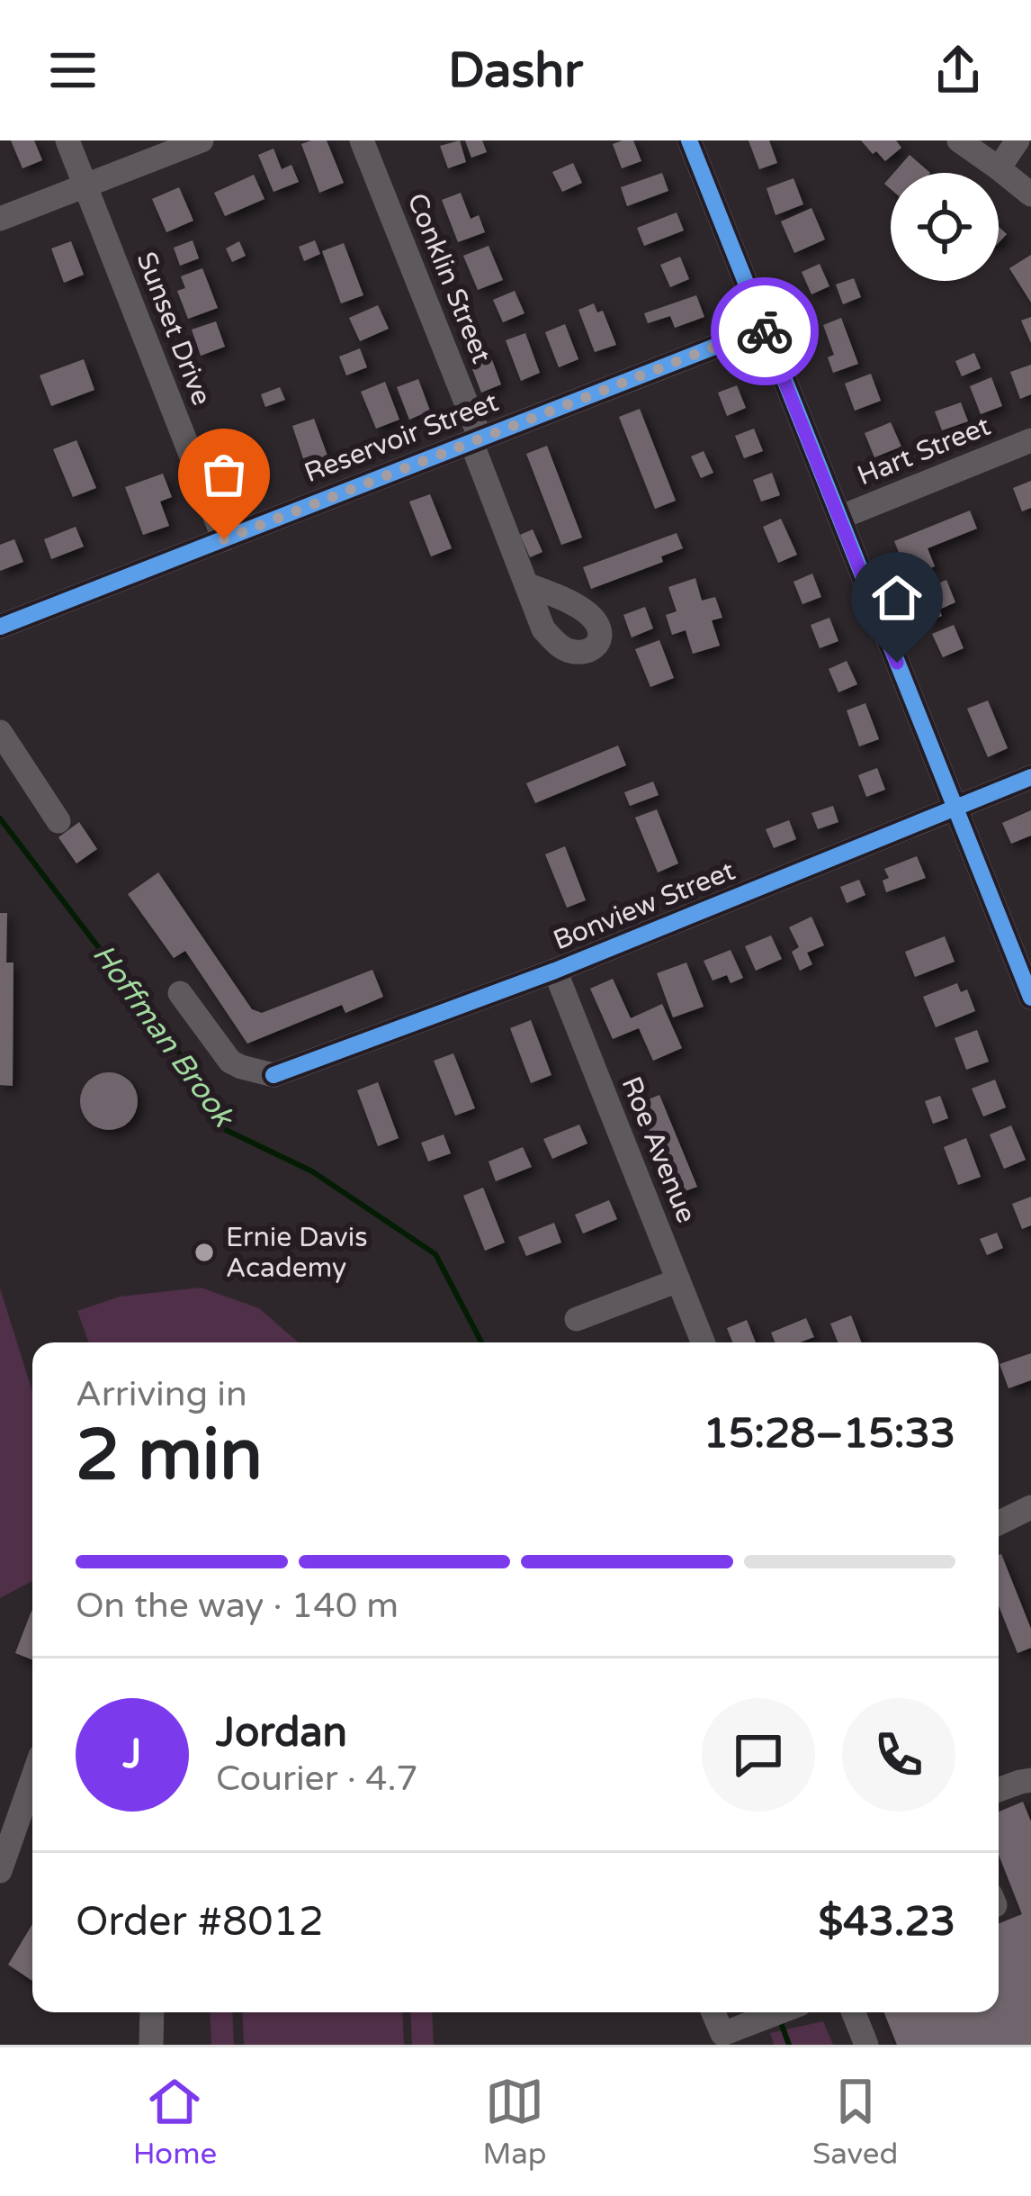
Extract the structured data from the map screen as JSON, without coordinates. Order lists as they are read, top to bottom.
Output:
{
  "streets": {
    "street": [
      "Conklin Street",
      "Sunset Drive",
      "Reservoir Street",
      "Hart Street",
      "Bonview Street",
      "Roe Avenue"
    ]
  },
  "crossings": [
    ["Conklin Street", "Reservoir Street"],
    ["Sunset Drive", "Reservoir Street"],
    ["Bonview Street", "Roe Avenue"]
  ],
  "water": ["Hoffman Brook"],
  "places": ["Ernie Davis Academy"],
  "page": {
    "header": "Dashr",
    "heading": ["2 min", "Arriving in", "15:28–15:33"],
    "panel": [
      "Jordan",
      "Courier · 4.7",
      "Order #8012",
      "$43.23"
    ],
    "bar": "On the way · 140 m",
    "round": "J",
    "tabs": ["Home", "Map", "Saved"]
  }
}
